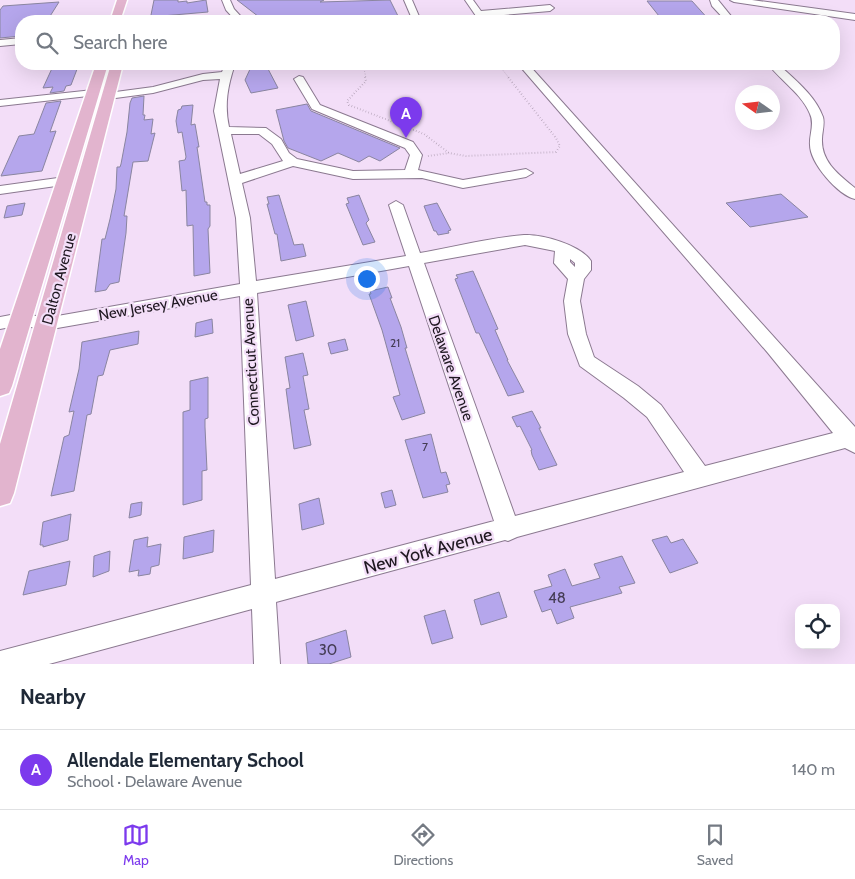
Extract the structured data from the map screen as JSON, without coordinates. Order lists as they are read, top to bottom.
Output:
{
  "streets": {
    "main road": ["Dalton Avenue"],
    "street": [
      "New Jersey Avenue",
      "Connecticut Avenue",
      "Delaware Avenue",
      "New York Avenue"
    ]
  },
  "crossings": [
    ["Dalton Avenue", "New Jersey Avenue"],
    ["New Jersey Avenue", "Connecticut Avenue"],
    ["New Jersey Avenue", "Delaware Avenue"],
    ["New Jersey Avenue", "New York Avenue"],
    ["Connecticut Avenue", "New York Avenue"],
    ["Delaware Avenue", "New York Avenue"]
  ],
  "house_numbers": [
    "21",
    "7",
    "48",
    "30"
  ],
  "north": "left",
  "page": {
    "search": "Search here",
    "pins": "A",
    "heading": "Nearby",
    "list": [
      {
        "mark": "A",
        "name": "Allendale Elementary School",
        "note": "School · Delaware Avenue",
        "value": "140 m"
      }
    ],
    "nav": ["Map", "Directions", "Saved"]
  }
}
